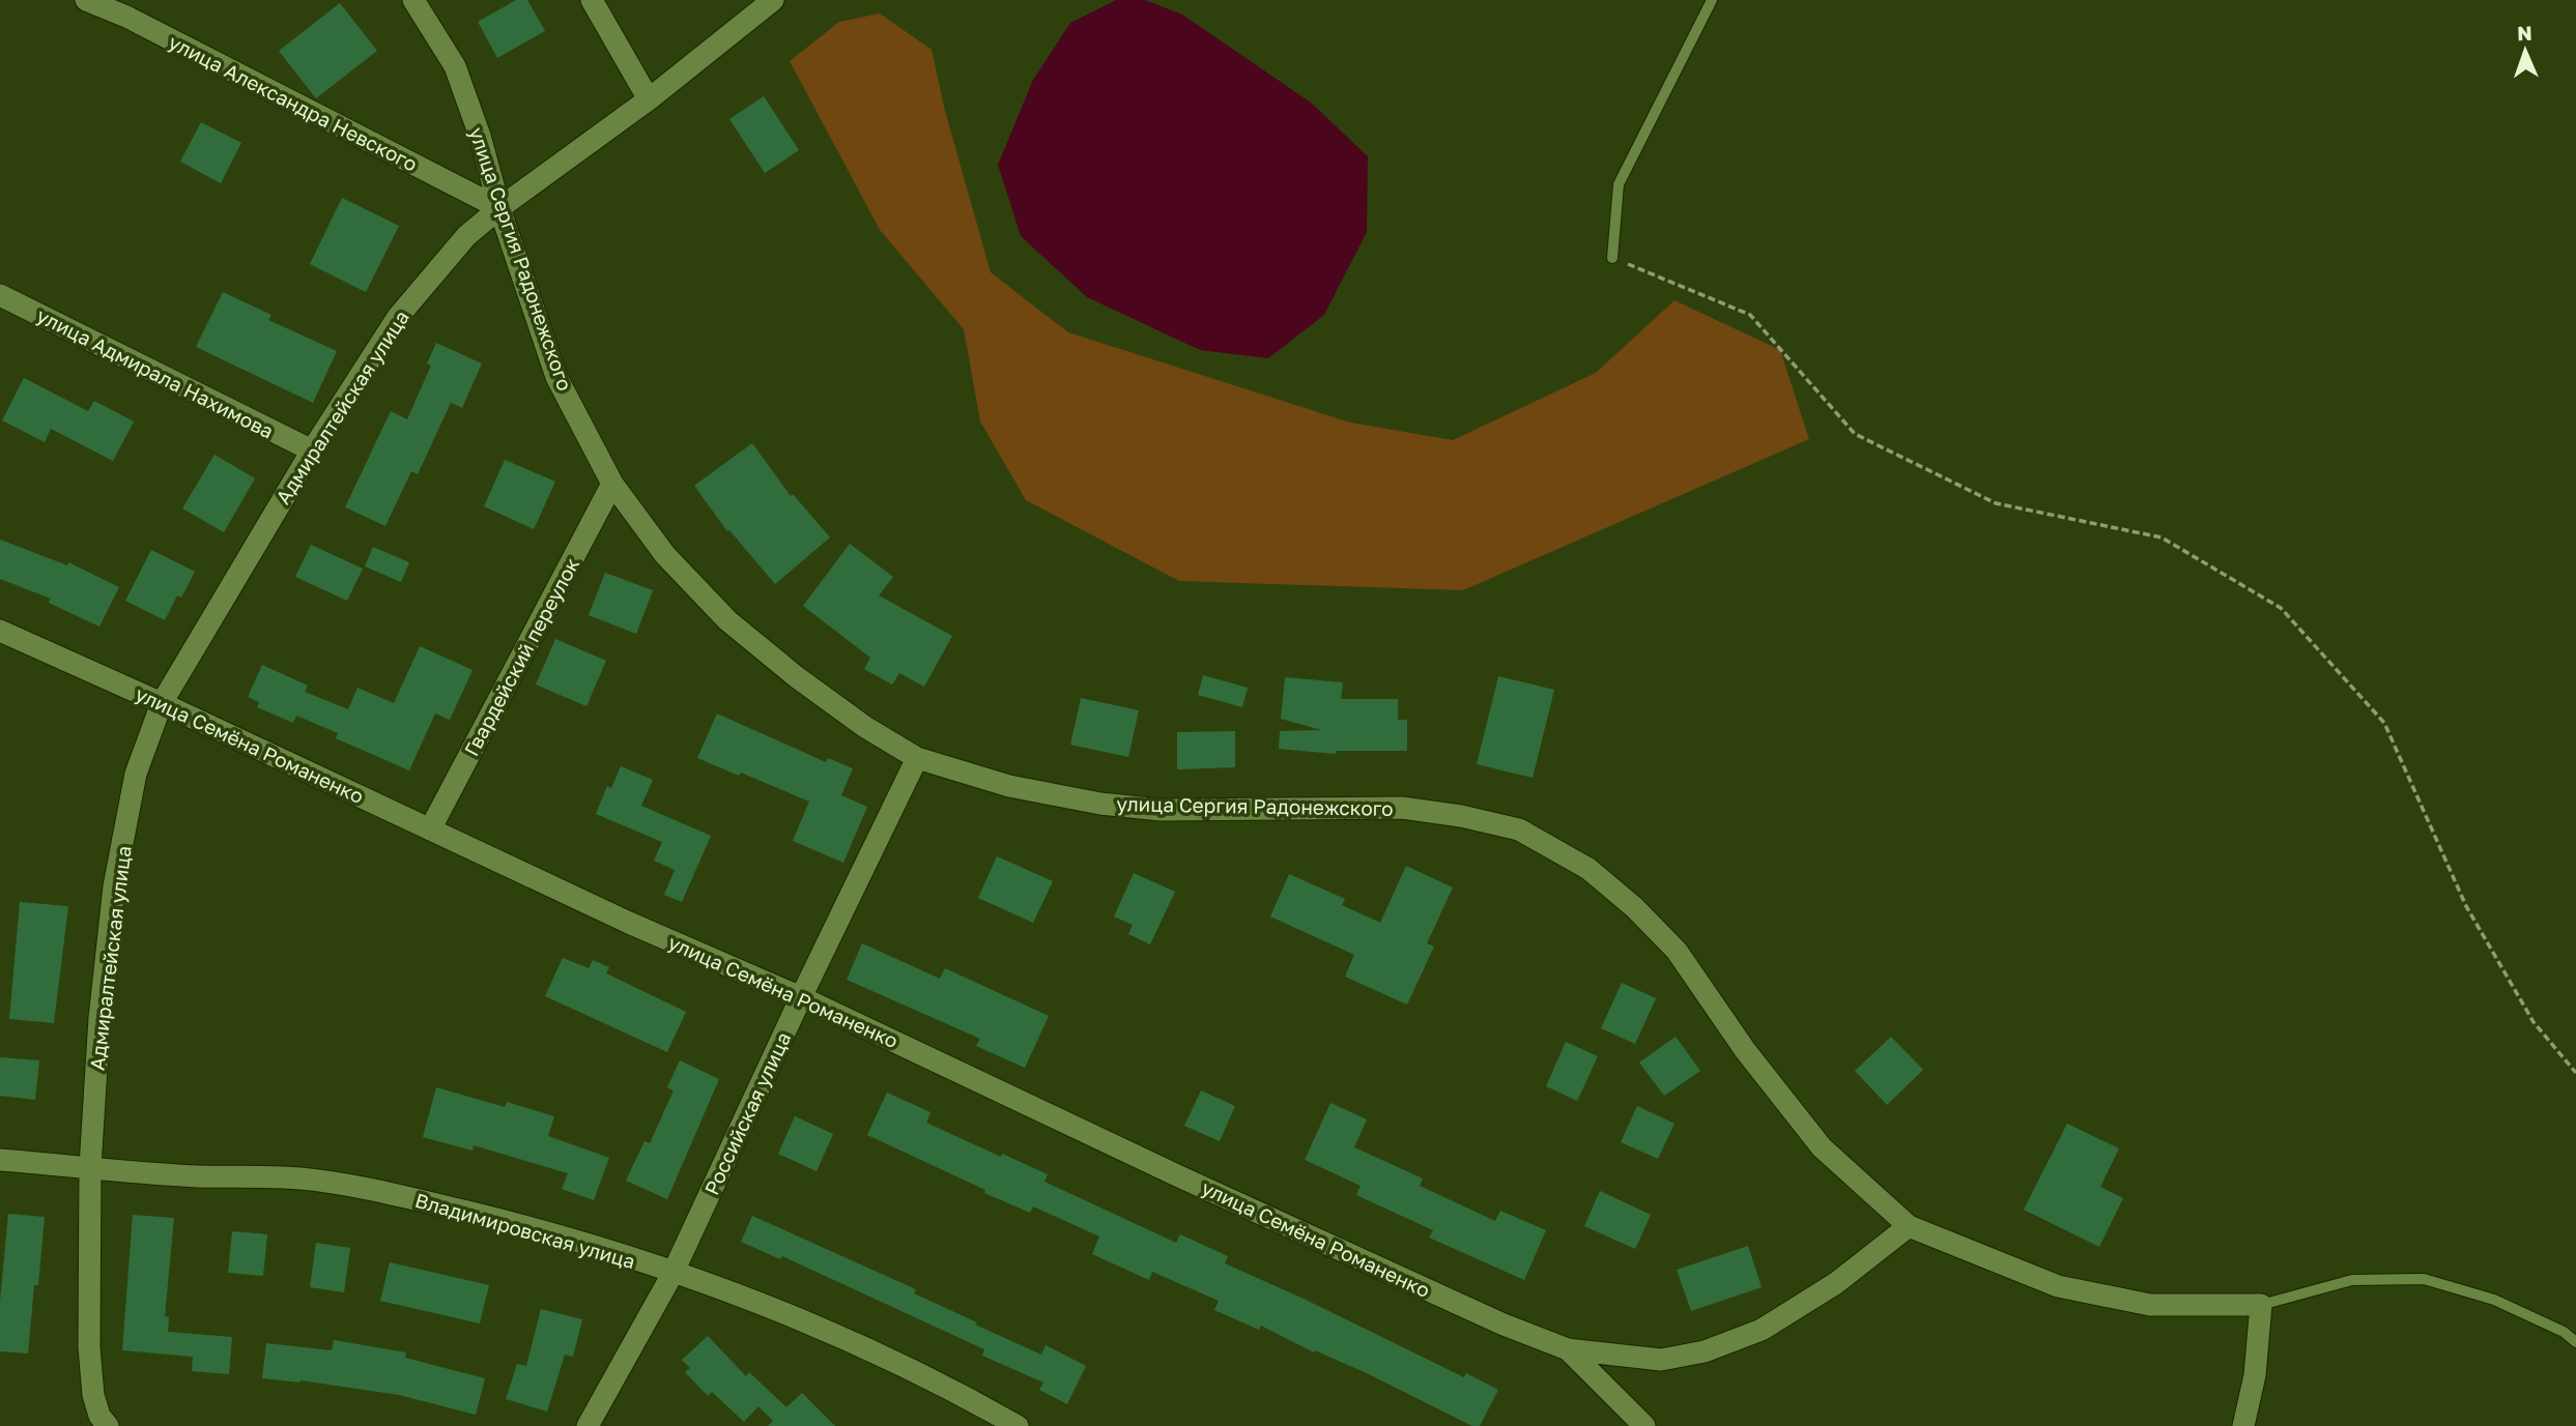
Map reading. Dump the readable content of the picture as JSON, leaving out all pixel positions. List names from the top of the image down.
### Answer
{
  "streets": {
    "street": [
      "улица Александра Невского",
      "улица Сергия Радонежского",
      "улица Адмирала Нахимова",
      "Адмиралтейская улица",
      "Гвардейский переулок",
      "улица Семёна Романенко",
      "Российская улица",
      "Владимировская улица"
    ]
  },
  "crossings": [
    ["улица Александра Невского", "улица Сергия Радонежского"],
    ["улица Александра Невского", "Адмиралтейская улица"],
    ["улица Сергия Радонежского", "Адмиралтейская улица"],
    ["улица Сергия Радонежского", "Гвардейский переулок"],
    ["улица Сергия Радонежского", "улица Семёна Романенко"],
    ["улица Сергия Радонежского", "Российская улица"],
    ["улица Адмирала Нахимова", "Адмиралтейская улица"],
    ["Адмиралтейская улица", "улица Семёна Романенко"],
    ["Адмиралтейская улица", "Владимировская улица"],
    ["Гвардейский переулок", "улица Семёна Романенко"],
    ["улица Семёна Романенко", "Российская улица"],
    ["Российская улица", "Владимировская улица"]
  ],
  "north": "top"
}
